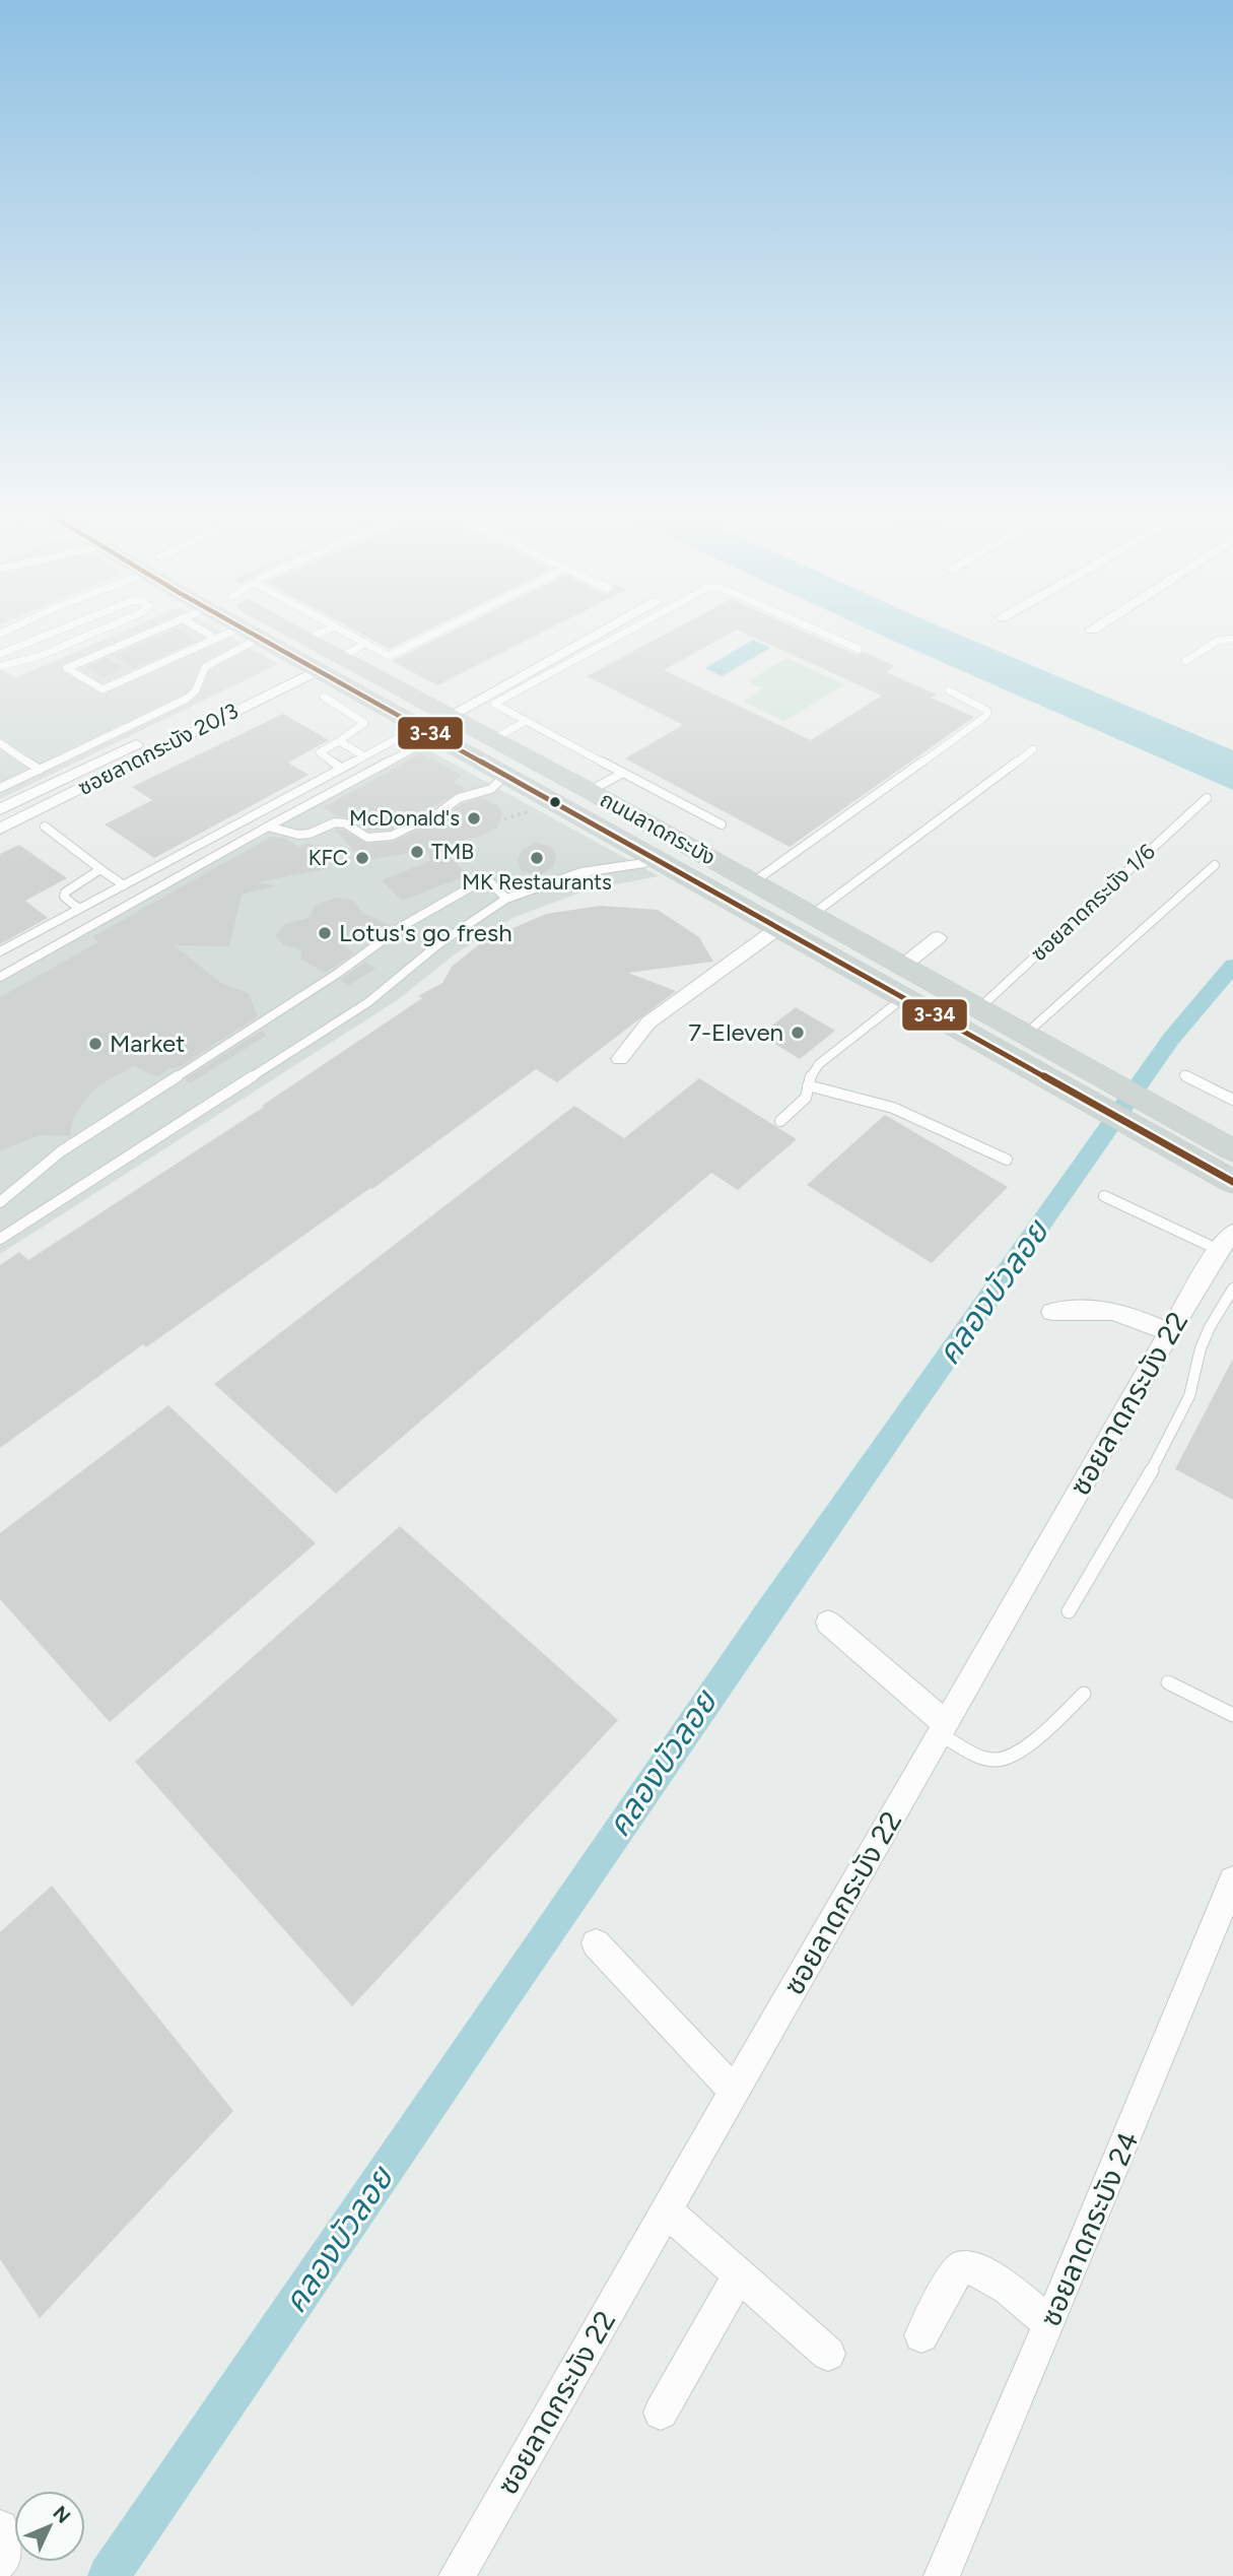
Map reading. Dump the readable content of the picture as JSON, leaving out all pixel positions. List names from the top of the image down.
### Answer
{
  "streets": {
    "main road": ["ถนนลาดกระบัง"],
    "street": ["ซอยลาดกระบัง 20/3", "ซอยลาดกระบัง 22", "ซอยลาดกระบัง 24"],
    "lane": ["ซอยลาดกระบัง 1/6"]
  },
  "crossings": [
    ["ซอยลาดกระบัง 20/3", "ถนนลาดกระบัง"],
    ["ถนนลาดกระบัง", "ซอยลาดกระบัง 1/6"]
  ],
  "water": ["คลองบัวลอย"],
  "places": [
    "McDonald's",
    "TMB",
    "KFC",
    "MK Restaurants",
    "Lotus's go fresh",
    "7-Eleven",
    "Market"
  ],
  "lines": ["transit line 3-34"],
  "north": "top right"
}
